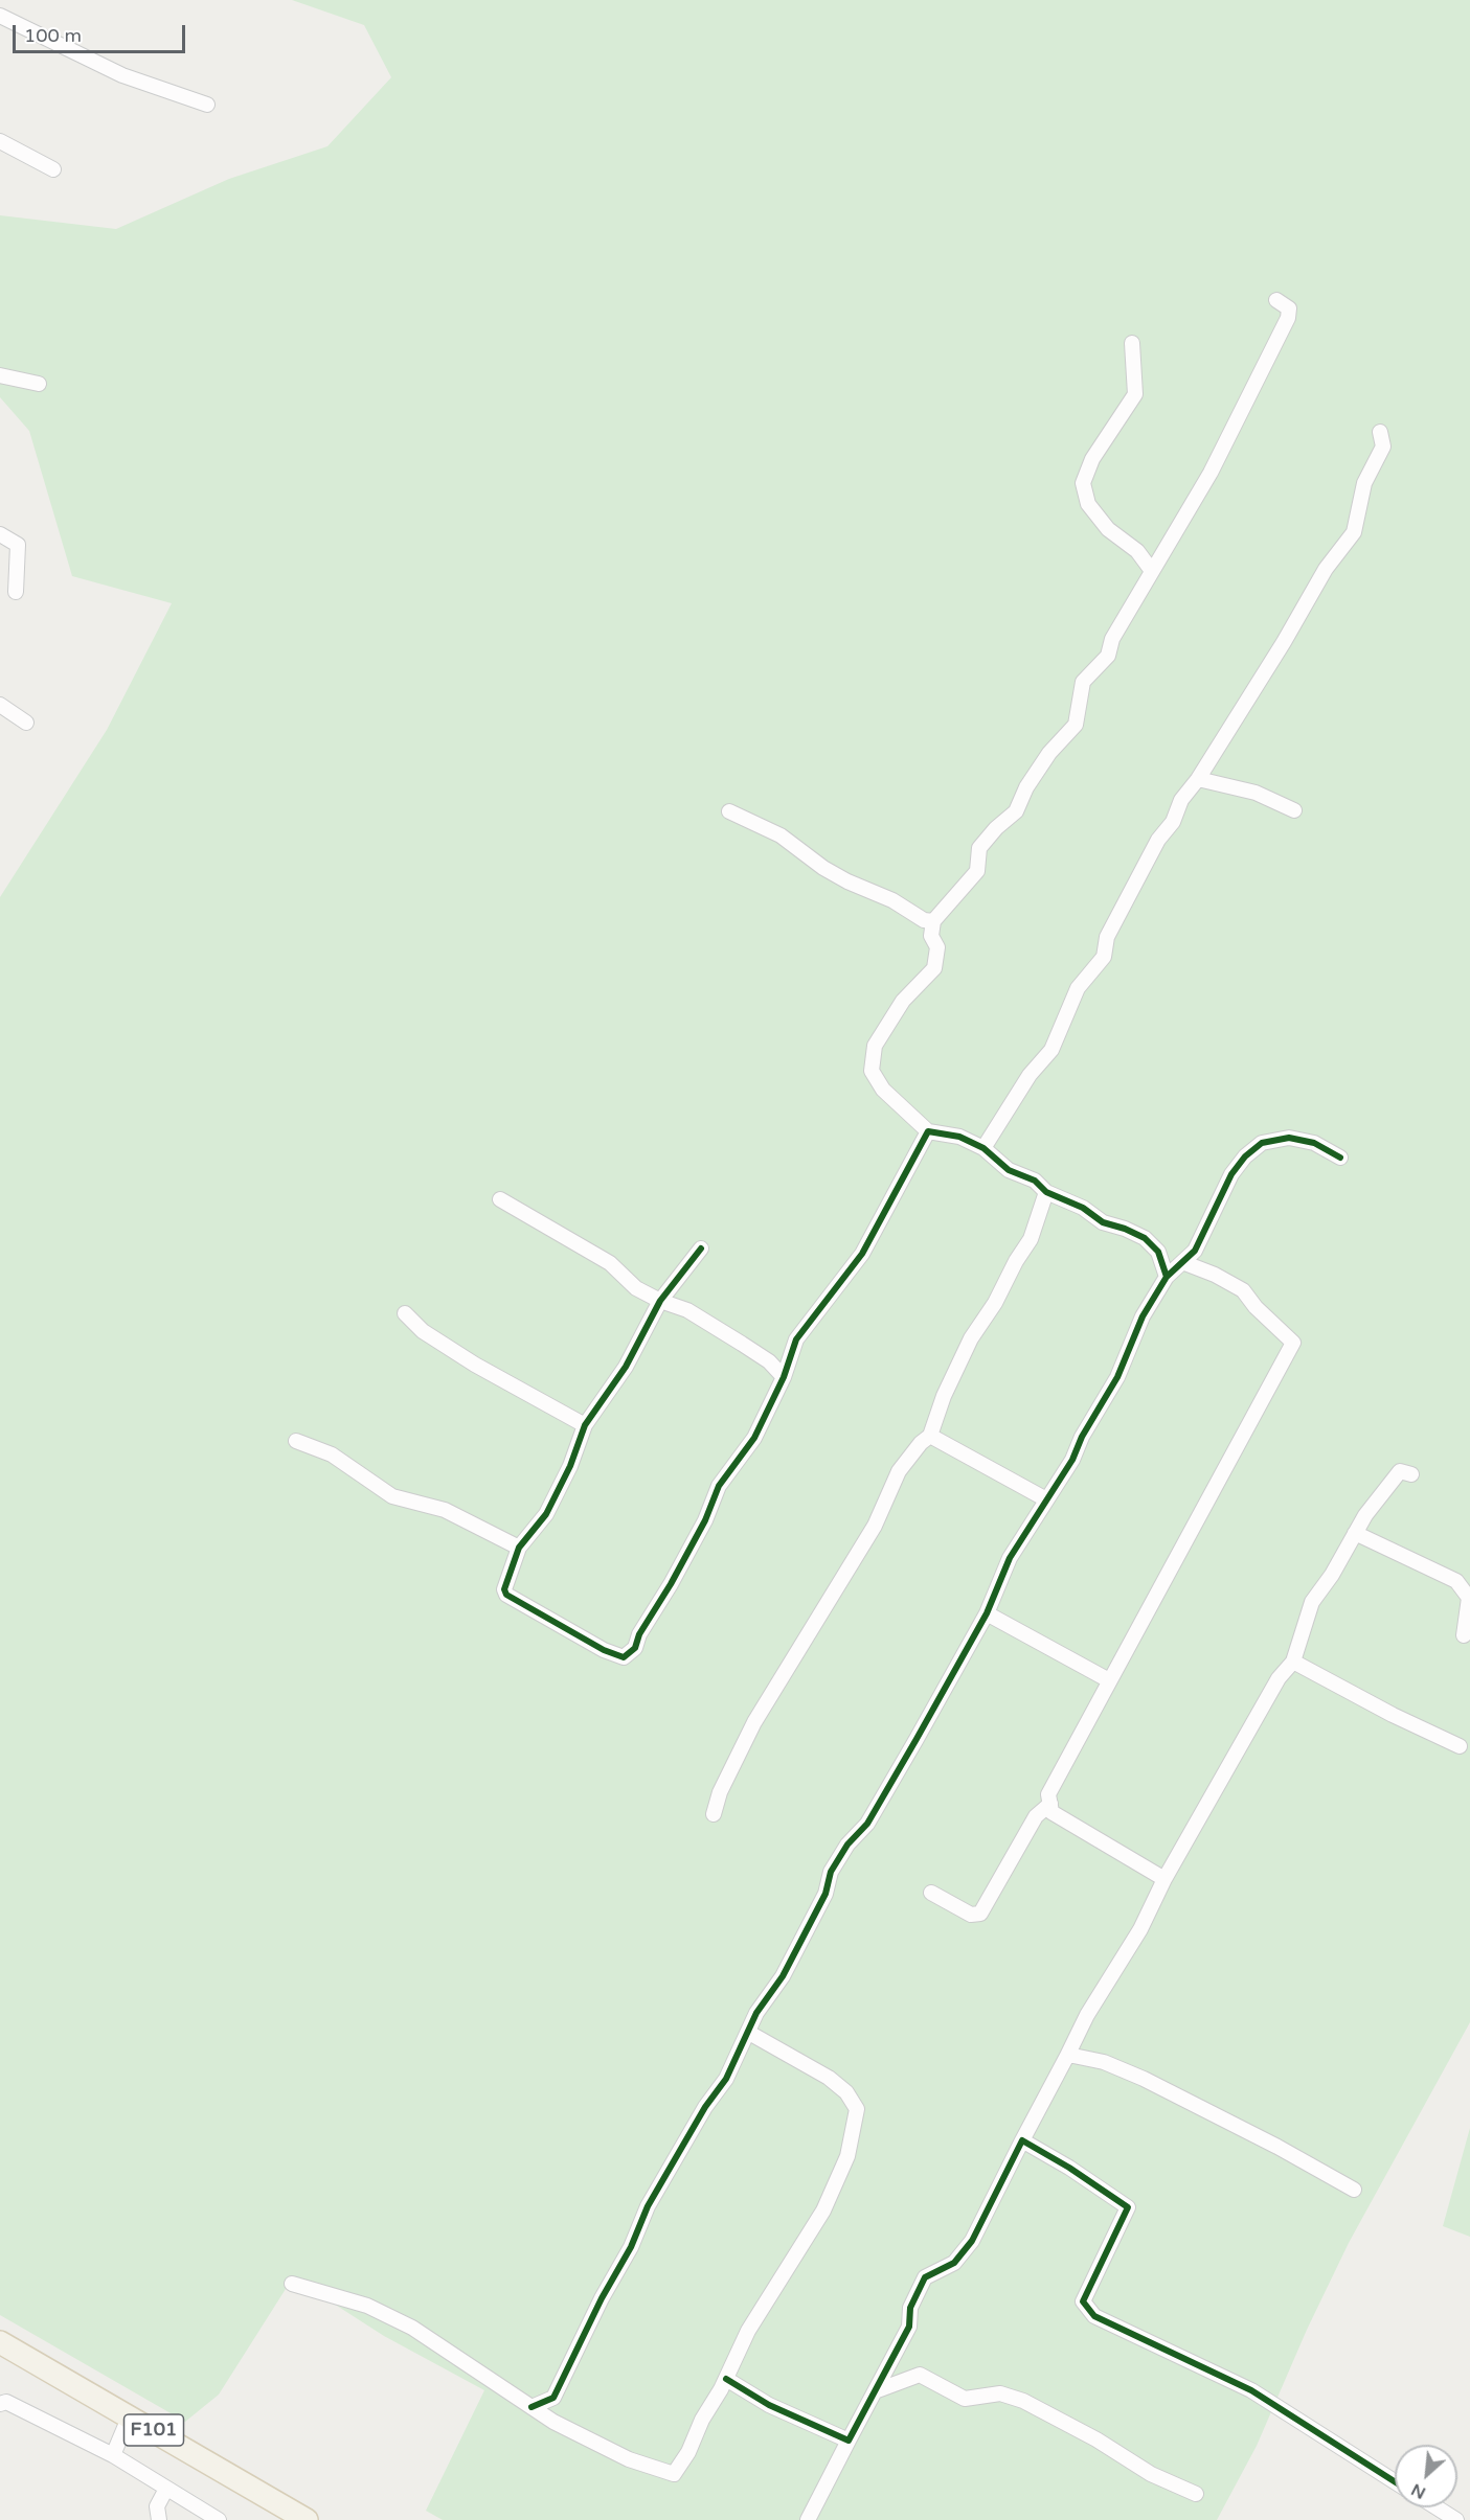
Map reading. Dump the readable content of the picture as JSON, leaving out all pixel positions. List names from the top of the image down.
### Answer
{
  "streets": {
    "main road": ["F101"]
  },
  "scale_bar": "100 m",
  "north": "bottom left"
}
